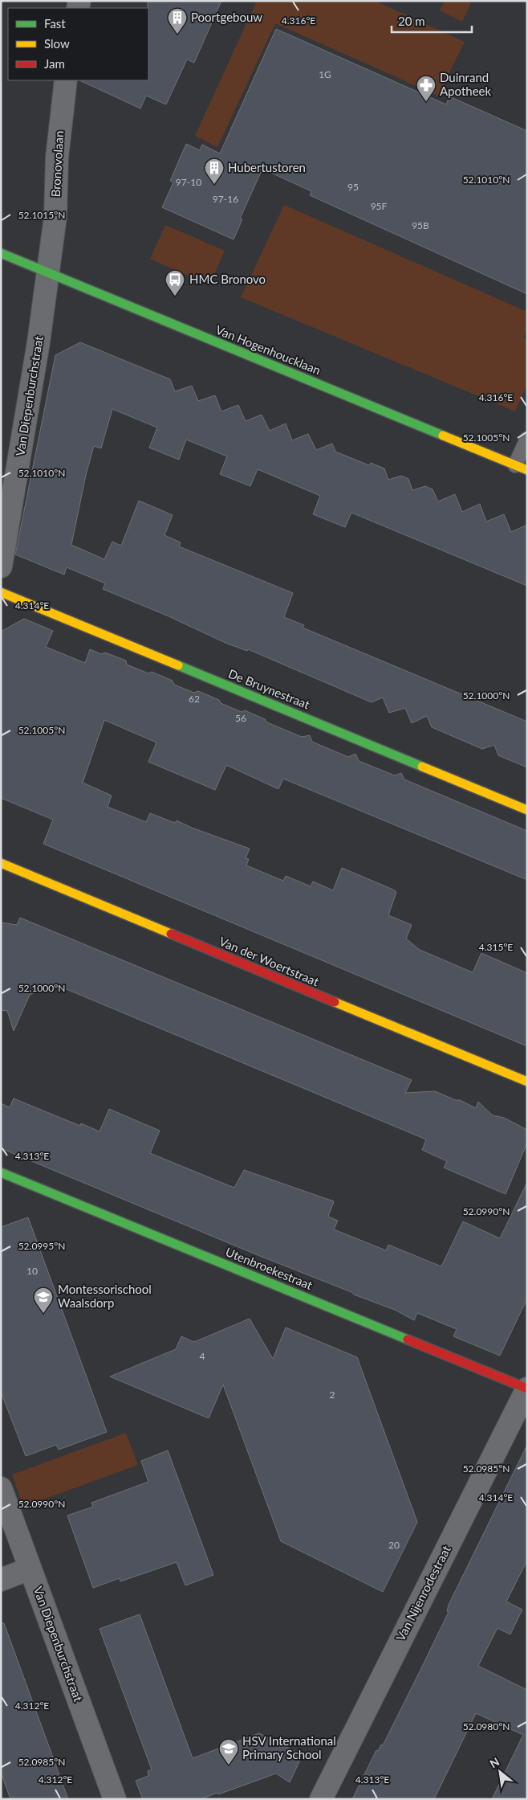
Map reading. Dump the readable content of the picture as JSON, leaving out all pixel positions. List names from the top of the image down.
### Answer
{
  "streets": {
    "street": [
      "Bronovolaan",
      "Van Hogenhoucklaan",
      "Van Diepenburchstraat",
      "De Bruynestraat",
      "Van der Woertstraat",
      "Utenbroekestraat",
      "Van Nijenrodestraat"
    ]
  },
  "crossings": [
    ["Bronovolaan", "Van Hogenhoucklaan"],
    ["Bronovolaan", "Van Diepenburchstraat"],
    ["Van Hogenhoucklaan", "Van Diepenburchstraat"],
    ["Utenbroekestraat", "Van Nijenrodestraat"]
  ],
  "places": {
    "building": ["Poortgebouw", "Hubertustoren"],
    "pharmacy": ["Duinrand Apotheek"],
    "bus stop": ["HMC Bronovo"],
    "school or university": ["Montessorischool Waalsdorp", "HSV International Primary School"]
  },
  "house_numbers": [
    "1G",
    "97-10",
    "95",
    "97-16",
    "95F",
    "95B",
    "62",
    "56",
    "10",
    "4",
    "2",
    "20"
  ],
  "legend": ["Fast", "Slow", "Jam"],
  "scale_bar": "20 m",
  "north": "top left",
  "coordinates": [
    "4.316°E",
    "52.1010°N",
    "52.1015°N",
    "52.1005°N",
    "4.314°E",
    "52.1000°N",
    "4.315°E",
    "4.313°E",
    "52.0990°N",
    "52.0995°N",
    "52.0985°N",
    "4.312°E",
    "52.0980°N"
  ]
}
